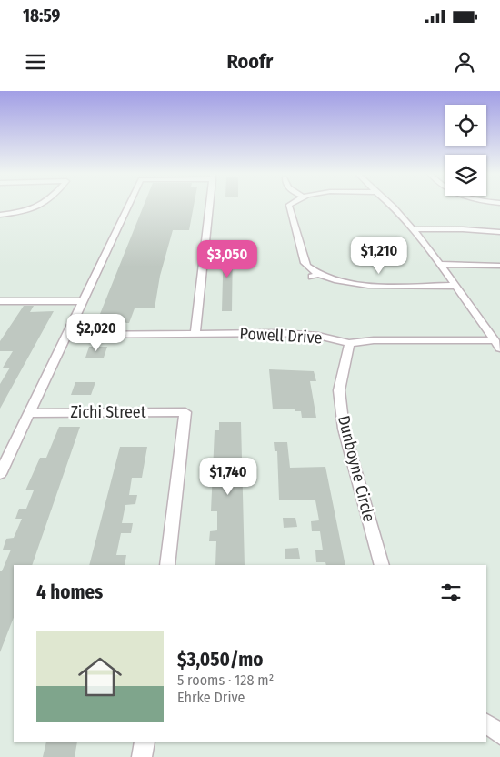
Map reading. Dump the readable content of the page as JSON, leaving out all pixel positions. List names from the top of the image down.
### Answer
{
  "streets": {
    "street": ["Powell Drive", "Zichi Street", "Dunboyne Circle"]
  },
  "crossings": [
    ["Powell Drive", "Dunboyne Circle"]
  ],
  "page": {
    "status": "18:59",
    "header": "Roofr",
    "price": [
      "$1,210",
      "$3,050",
      "$2,020",
      "$1,740"
    ],
    "heading": "4 homes",
    "list": [
      {
        "name": "$3,050/mo",
        "note": "5 rooms · 128 m² · Ehrke Drive"
      }
    ]
  }
}
